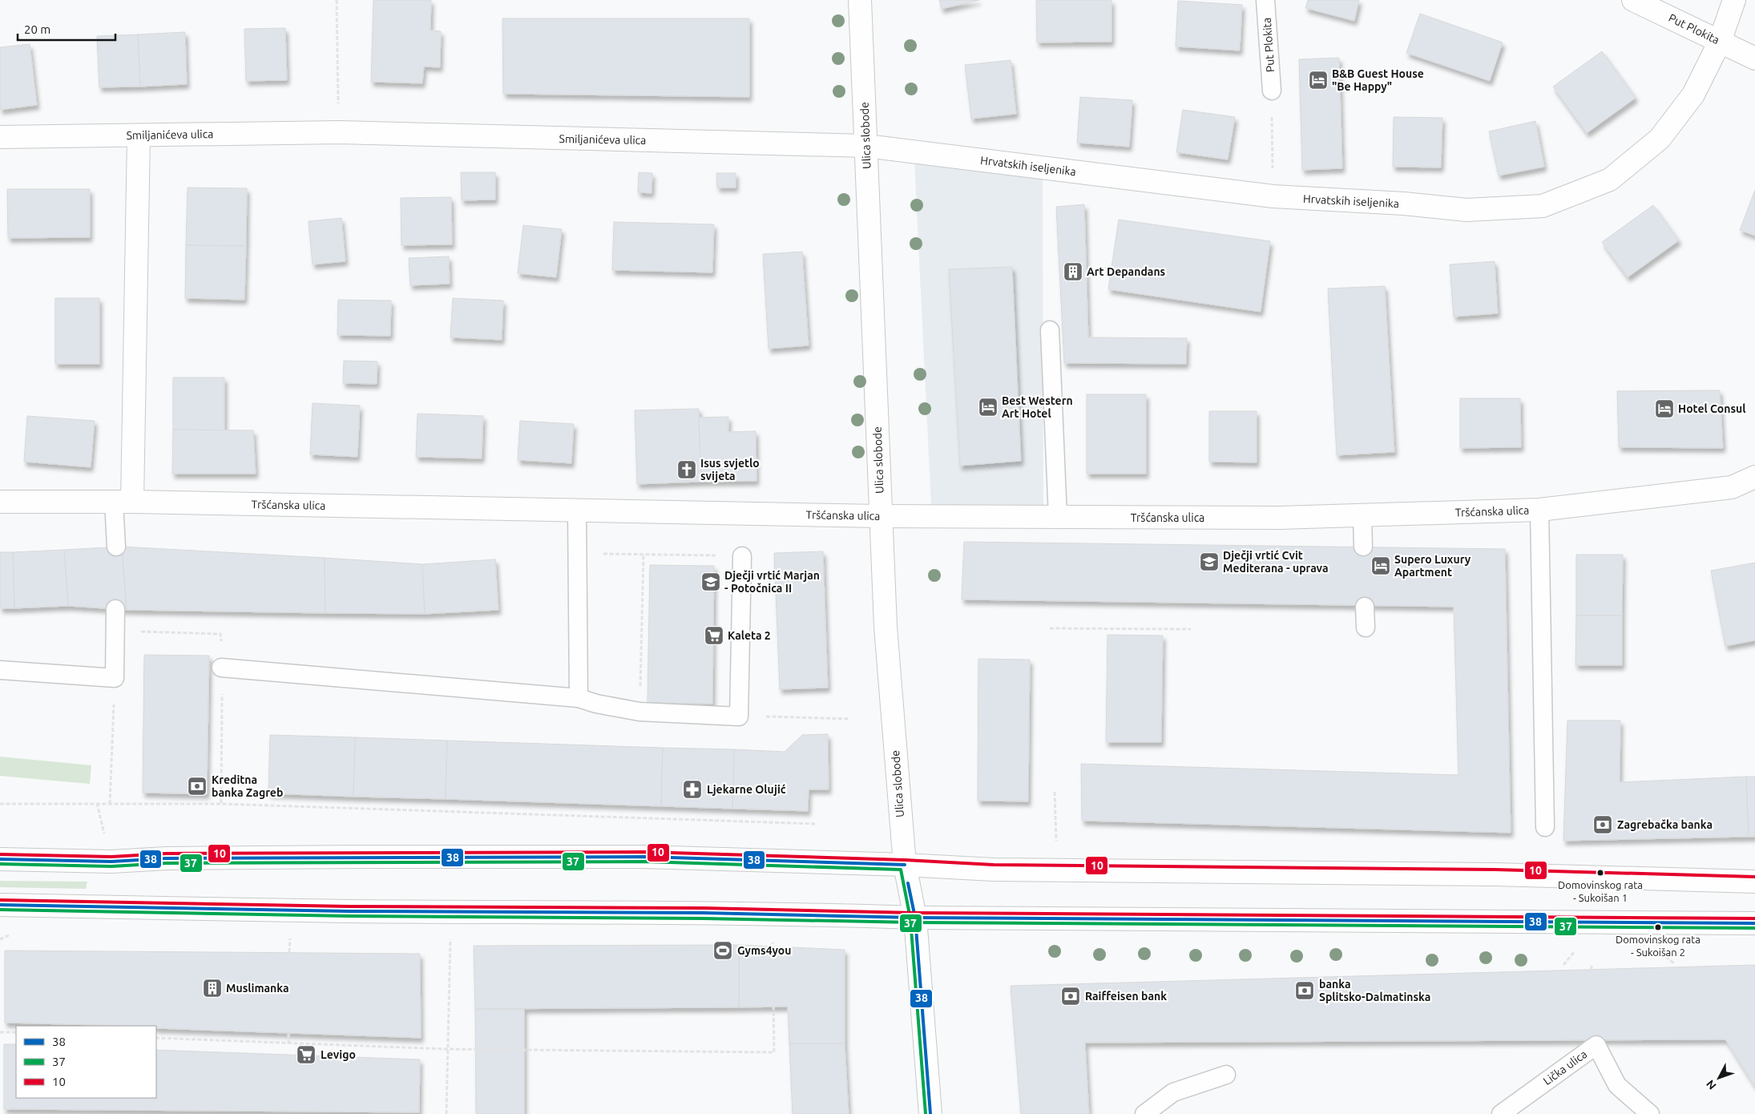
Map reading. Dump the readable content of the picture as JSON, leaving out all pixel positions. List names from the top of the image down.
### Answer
{
  "streets": {
    "street": [
      "Put Plokita",
      "Smiljanićeva ulica",
      "Ulica slobode",
      "Hrvatskih iseljenika",
      "Tršćanska ulica"
    ],
    "lane": ["Lička ulica"]
  },
  "crossings": [
    ["Put Plokita", "Hrvatskih iseljenika"],
    ["Smiljanićeva ulica", "Ulica slobode"],
    ["Smiljanićeva ulica", "Hrvatskih iseljenika"],
    ["Ulica slobode", "Hrvatskih iseljenika"],
    ["Ulica slobode", "Tršćanska ulica"]
  ],
  "places": {
    "hotel": [
      "B&B Guest House \"Be Happy\"",
      "Best Western Art Hotel",
      "Hotel Consul",
      "Supero Luxury Apartment"
    ],
    "building": ["Art Depandans", "Muslimanka"],
    "church": ["Isus svjetlo svijeta"],
    "school or university": ["Dječji vrtić Cvit Mediterana - uprava", "Dječji vrtić Marjan - Potočnica II"],
    "supermarket": ["Kaleta 2", "Levigo"],
    "bank": [
      "Kreditna banka Zagreb",
      "Zagrebačka banka",
      "banka Splitsko-Dalmatinska",
      "Raiffeisen bank"
    ],
    "pharmacy": ["Ljekarne Olujić"],
    "other": ["Domovinskog rata - Sukoišan 1", "Domovinskog rata - Sukoišan 2"],
    "sports": ["Gyms4you"]
  },
  "lines": ["transit line 10", "transit line 38", "transit line 37"],
  "legend": ["38", "37", "10"],
  "scale_bar": "20 m",
  "north": "bottom left"
}
